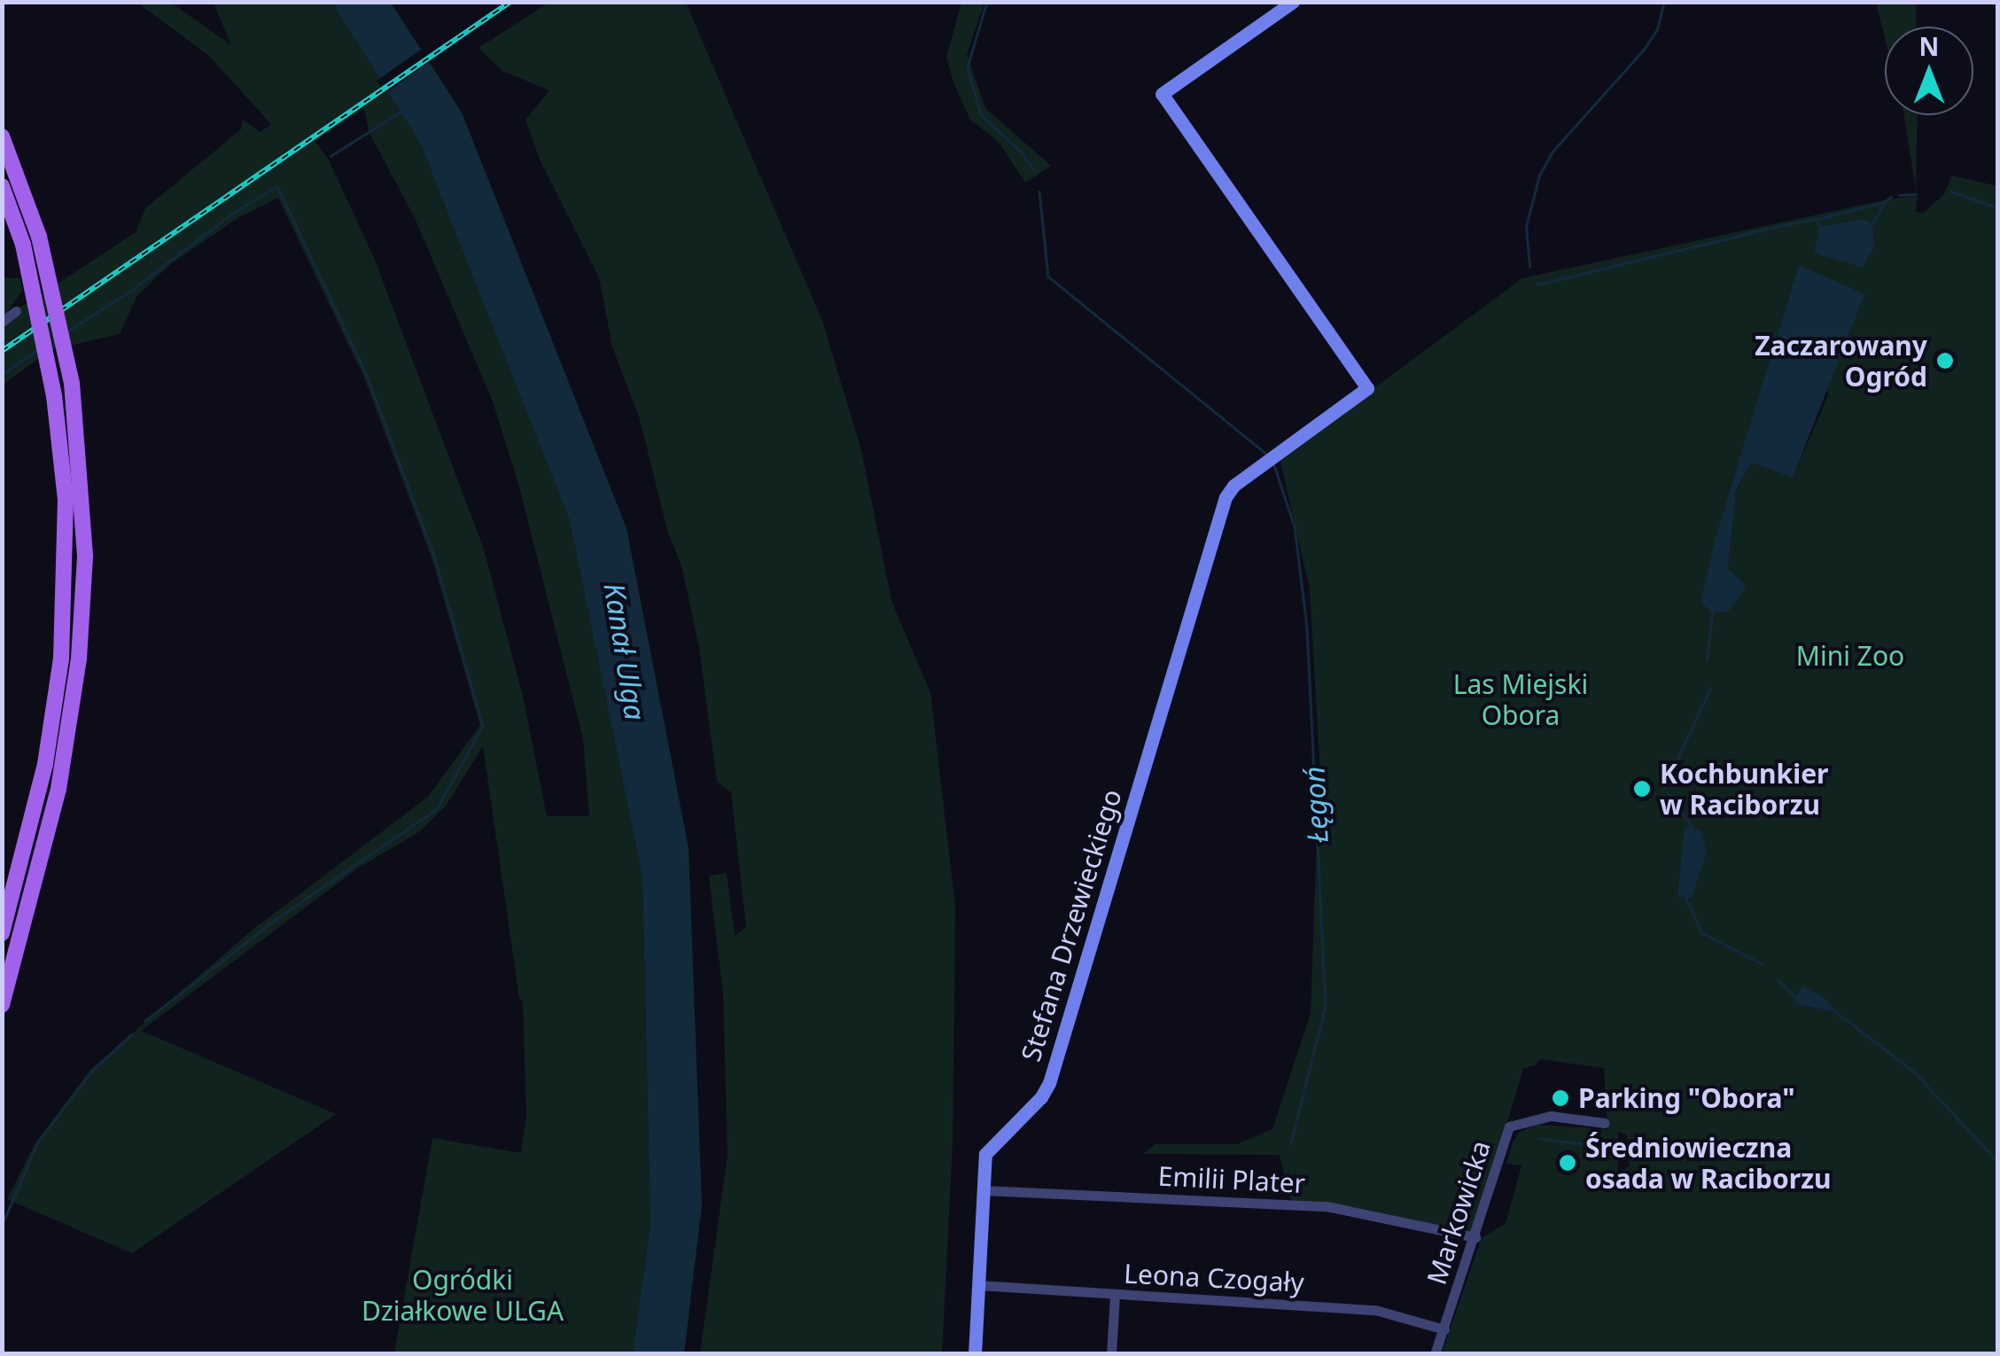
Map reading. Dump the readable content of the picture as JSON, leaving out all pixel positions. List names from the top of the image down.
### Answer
{
  "streets": {
    "street": [
      "Stefana Drzewieckiego",
      "Emilii Plater",
      "Markowicka",
      "Leona Czogały"
    ]
  },
  "crossings": [
    ["Stefana Drzewieckiego", "Emilii Plater"],
    ["Stefana Drzewieckiego", "Leona Czogały"],
    ["Emilii Plater", "Markowicka"],
    ["Markowicka", "Leona Czogały"]
  ],
  "water": ["Kanał Ulga", "Łęgoń"],
  "parks": ["Mini Zoo", "Las Miejski Obora", "Ogródki Działkowe ULGA"],
  "places": [
    "Zaczarowany Ogród",
    "Kochbunkier w Raciborzu",
    "Parking \"Obora\"",
    "Średniowieczna osada w Raciborzu"
  ],
  "north": "top"
}
